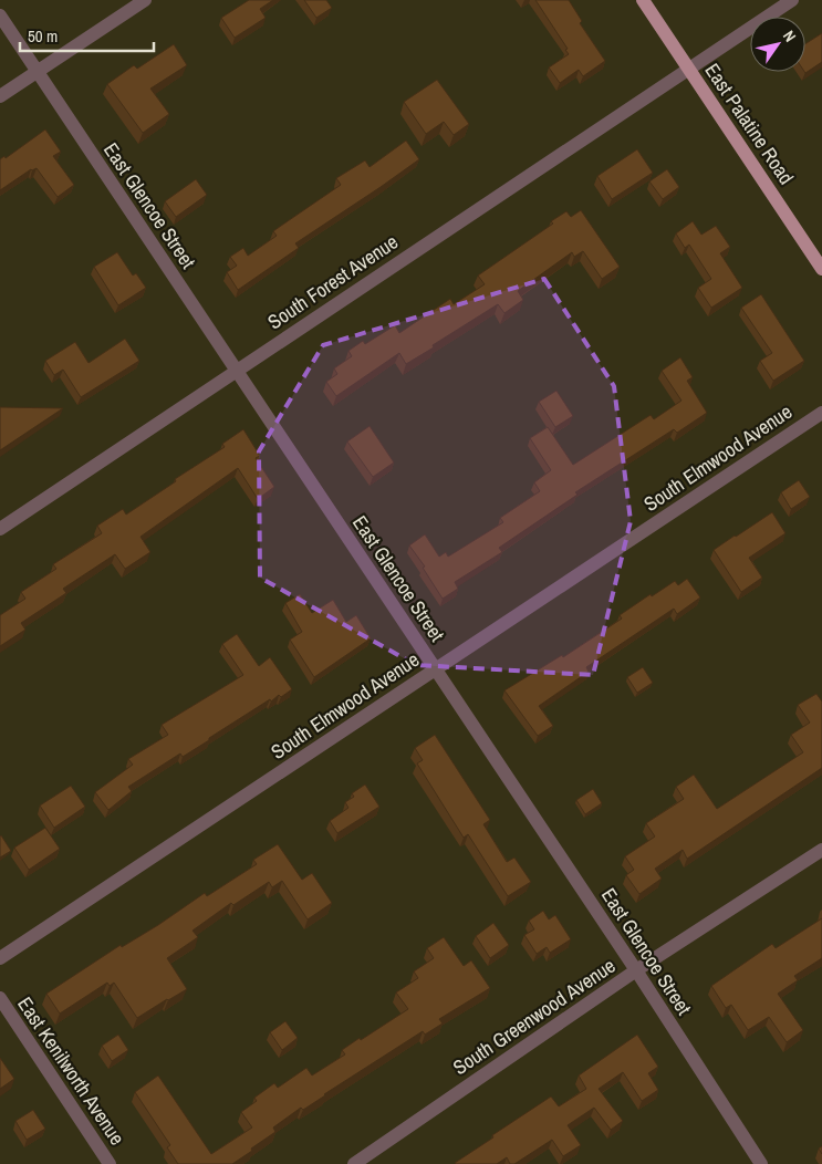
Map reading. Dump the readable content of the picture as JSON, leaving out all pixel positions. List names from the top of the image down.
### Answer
{
  "streets": {
    "main road": ["East Palatine Road"],
    "street": [
      "East Glencoe Street",
      "South Forest Avenue",
      "South Elmwood Avenue",
      "South Greenwood Avenue",
      "East Kenilworth Avenue"
    ]
  },
  "crossings": [
    ["East Palatine Road", "South Forest Avenue"],
    ["East Glencoe Street", "South Forest Avenue"],
    ["East Glencoe Street", "South Elmwood Avenue"],
    ["East Glencoe Street", "South Greenwood Avenue"]
  ],
  "scale_bar": "50 m",
  "north": "top right"
}
